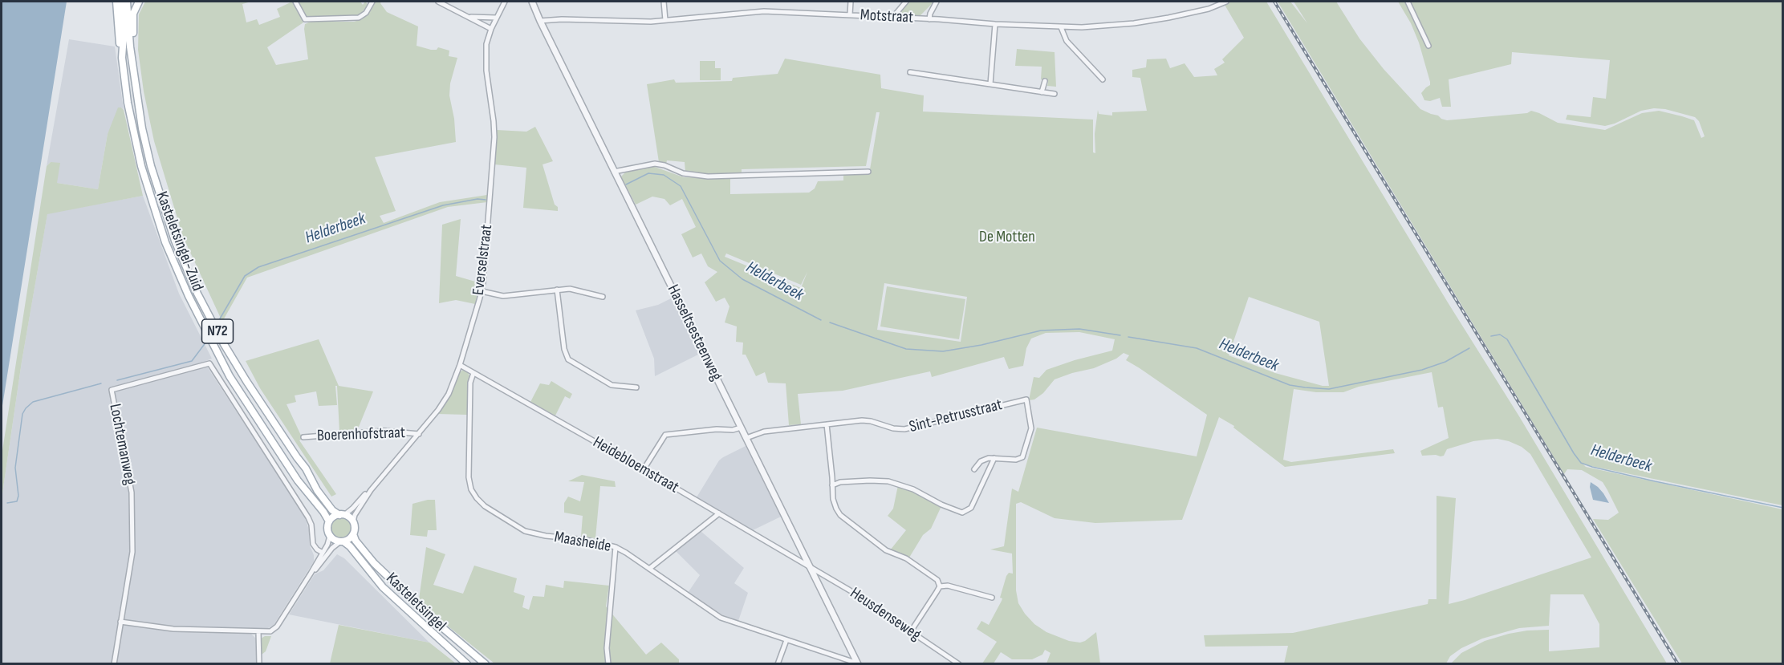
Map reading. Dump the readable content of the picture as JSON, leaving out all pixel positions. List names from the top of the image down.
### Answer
{
  "streets": {
    "main road": ["Kasteletsingel-Zuid", "N72", "Kasteletsingel"],
    "street": [
      "Motstraat",
      "Everselstraat",
      "Hasseltsesteenweg",
      "Sint-Petrusstraat",
      "Boerenhofstraat",
      "Lochtemanweg",
      "Heidebloemstraat",
      "Maasheide",
      "Heusdenseweg"
    ]
  },
  "crossings": [
    ["Motstraat", "Hasseltsesteenweg"],
    ["Kasteletsingel-Zuid", "Everselstraat"],
    ["Kasteletsingel-Zuid", "N72"],
    ["Kasteletsingel-Zuid", "Kasteletsingel"],
    ["Everselstraat", "N72"],
    ["Everselstraat", "Boerenhofstraat"],
    ["Everselstraat", "Heidebloemstraat"],
    ["Everselstraat", "Kasteletsingel"],
    ["N72", "Kasteletsingel"],
    ["Hasseltsesteenweg", "Sint-Petrusstraat"],
    ["Hasseltsesteenweg", "Heidebloemstraat"],
    ["Hasseltsesteenweg", "Maasheide"],
    ["Hasseltsesteenweg", "Heusdenseweg"],
    ["Heidebloemstraat", "Maasheide"],
    ["Heidebloemstraat", "Heusdenseweg"]
  ],
  "water": ["Helderbeek"],
  "parks": ["De Motten"]
}
